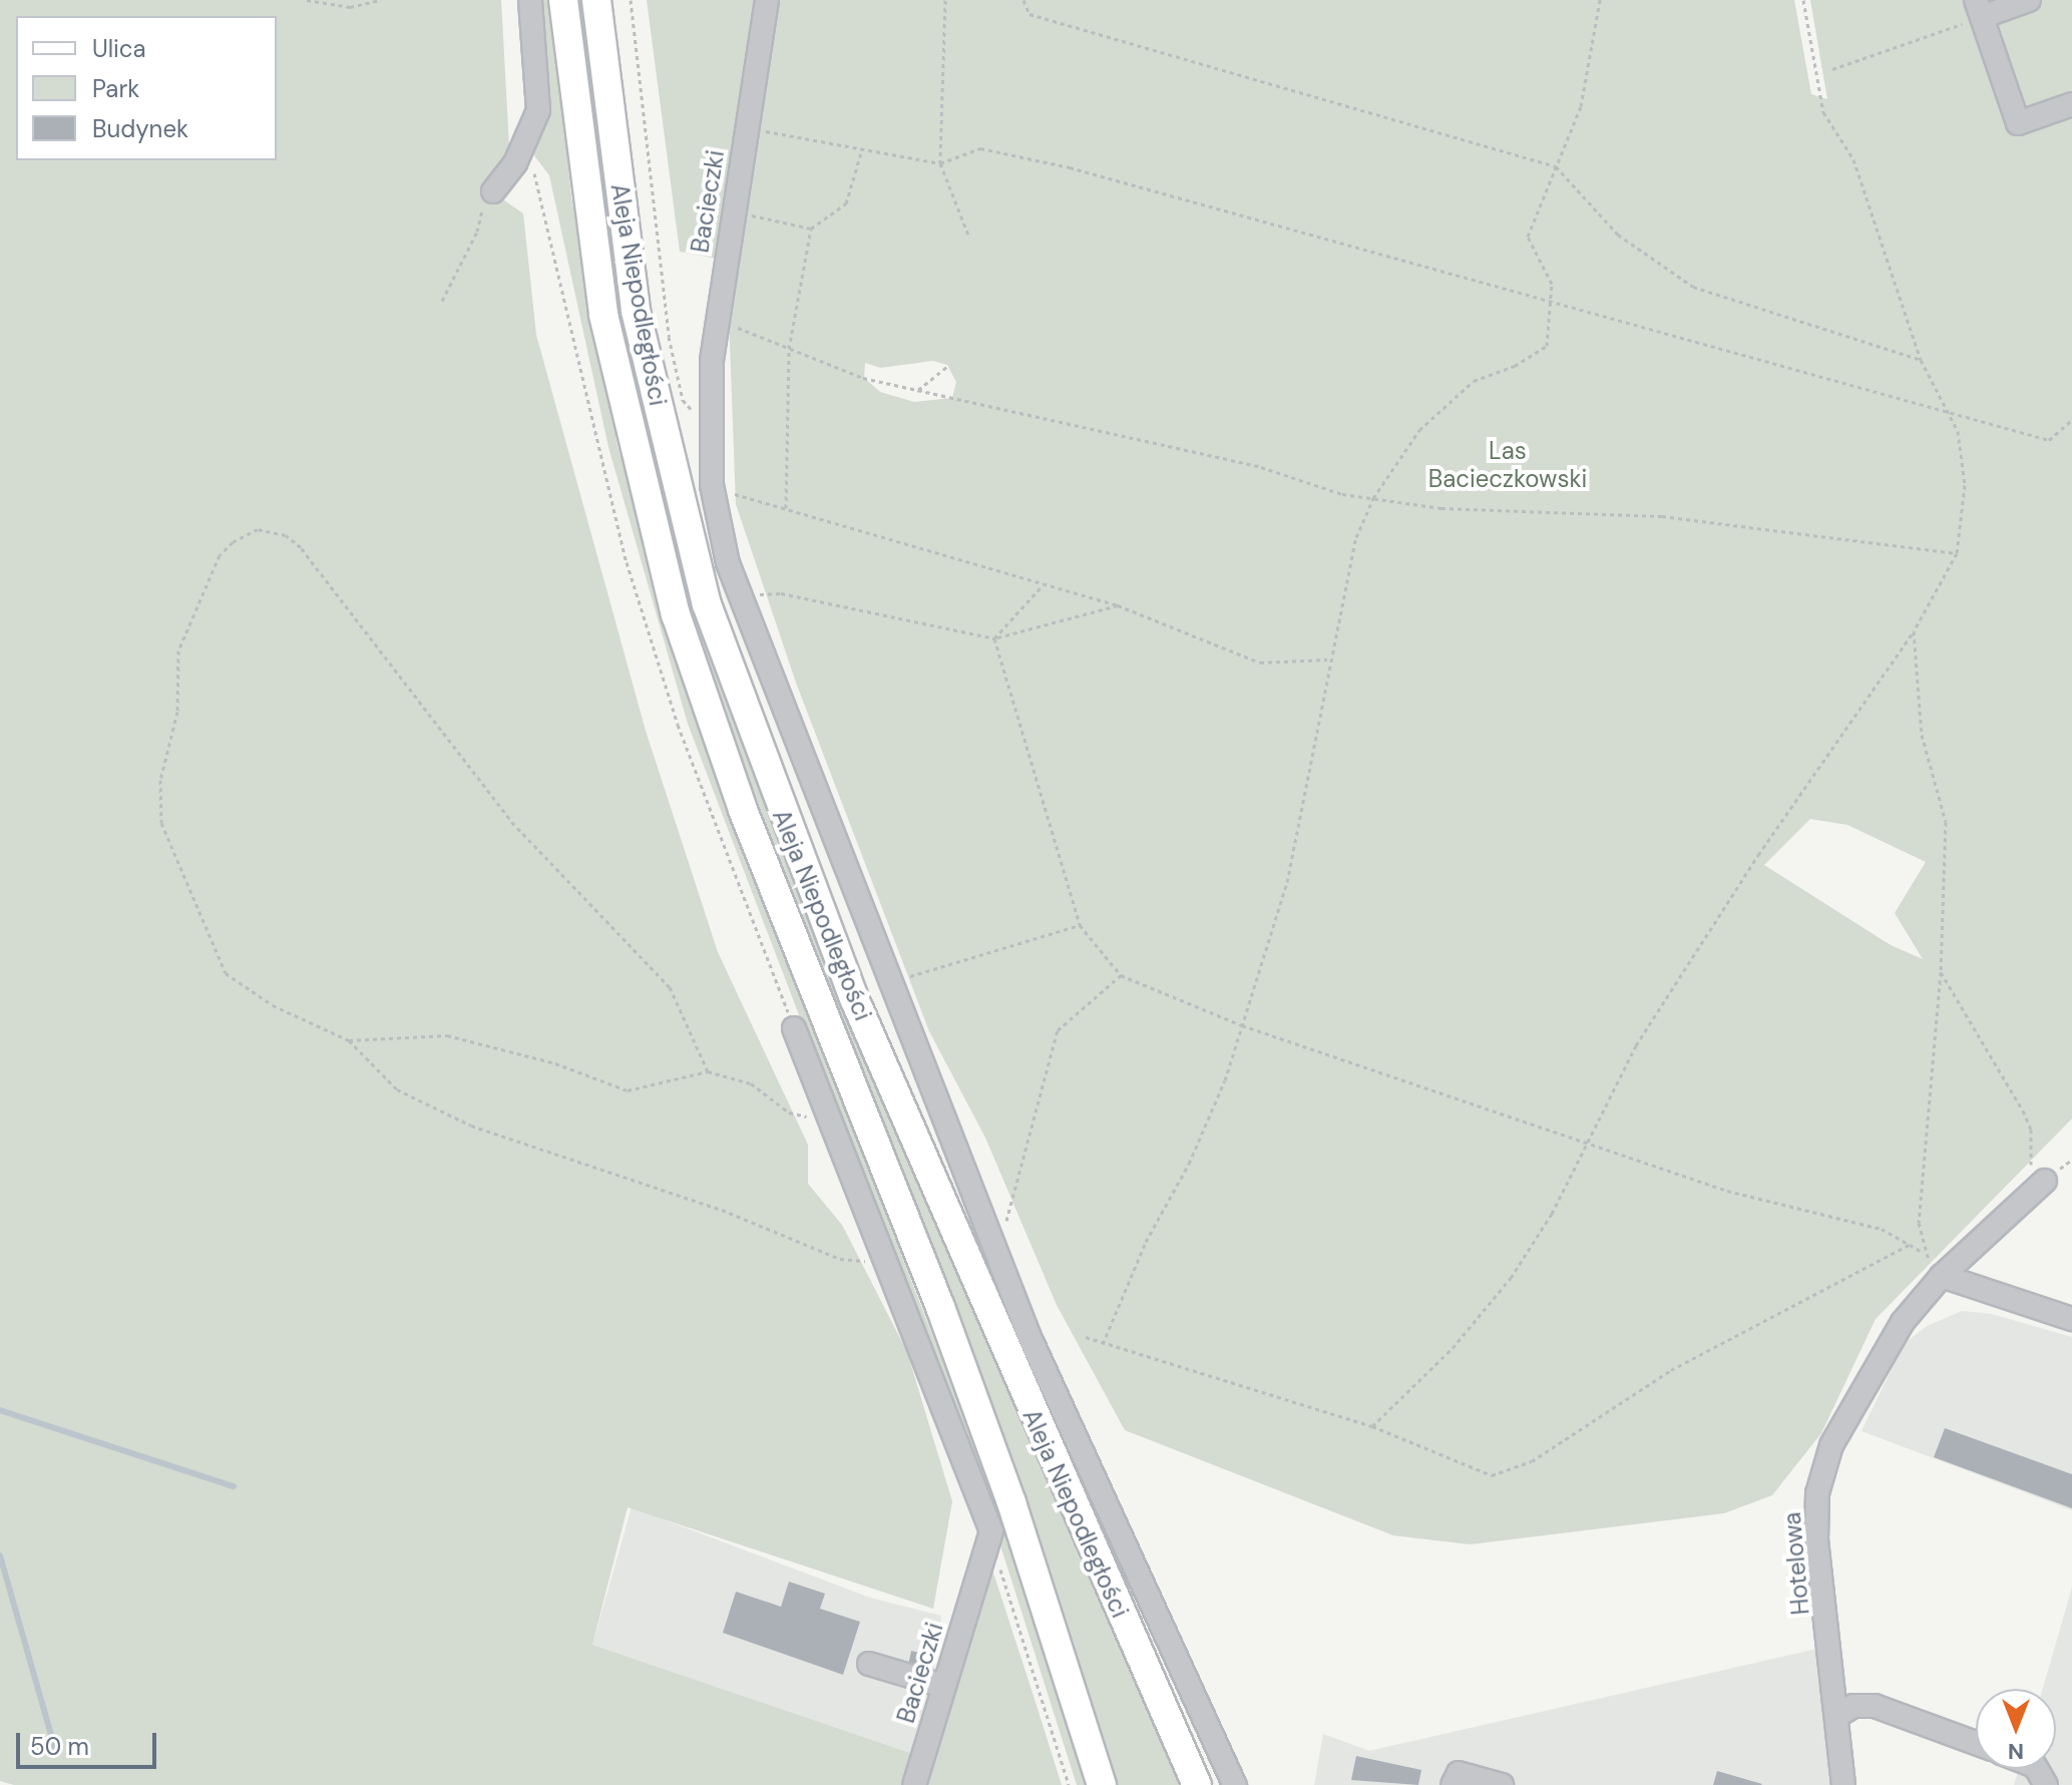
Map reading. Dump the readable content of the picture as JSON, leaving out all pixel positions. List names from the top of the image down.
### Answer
{
  "streets": {
    "main road": ["Aleja Niepodległości"],
    "street": ["Bacieczki", "Hotelowa"]
  },
  "parks": ["Las Bacieczkowski"],
  "legend": ["Ulica", "Park", "Budynek"],
  "scale_bar": "50 m",
  "north": "bottom"
}
